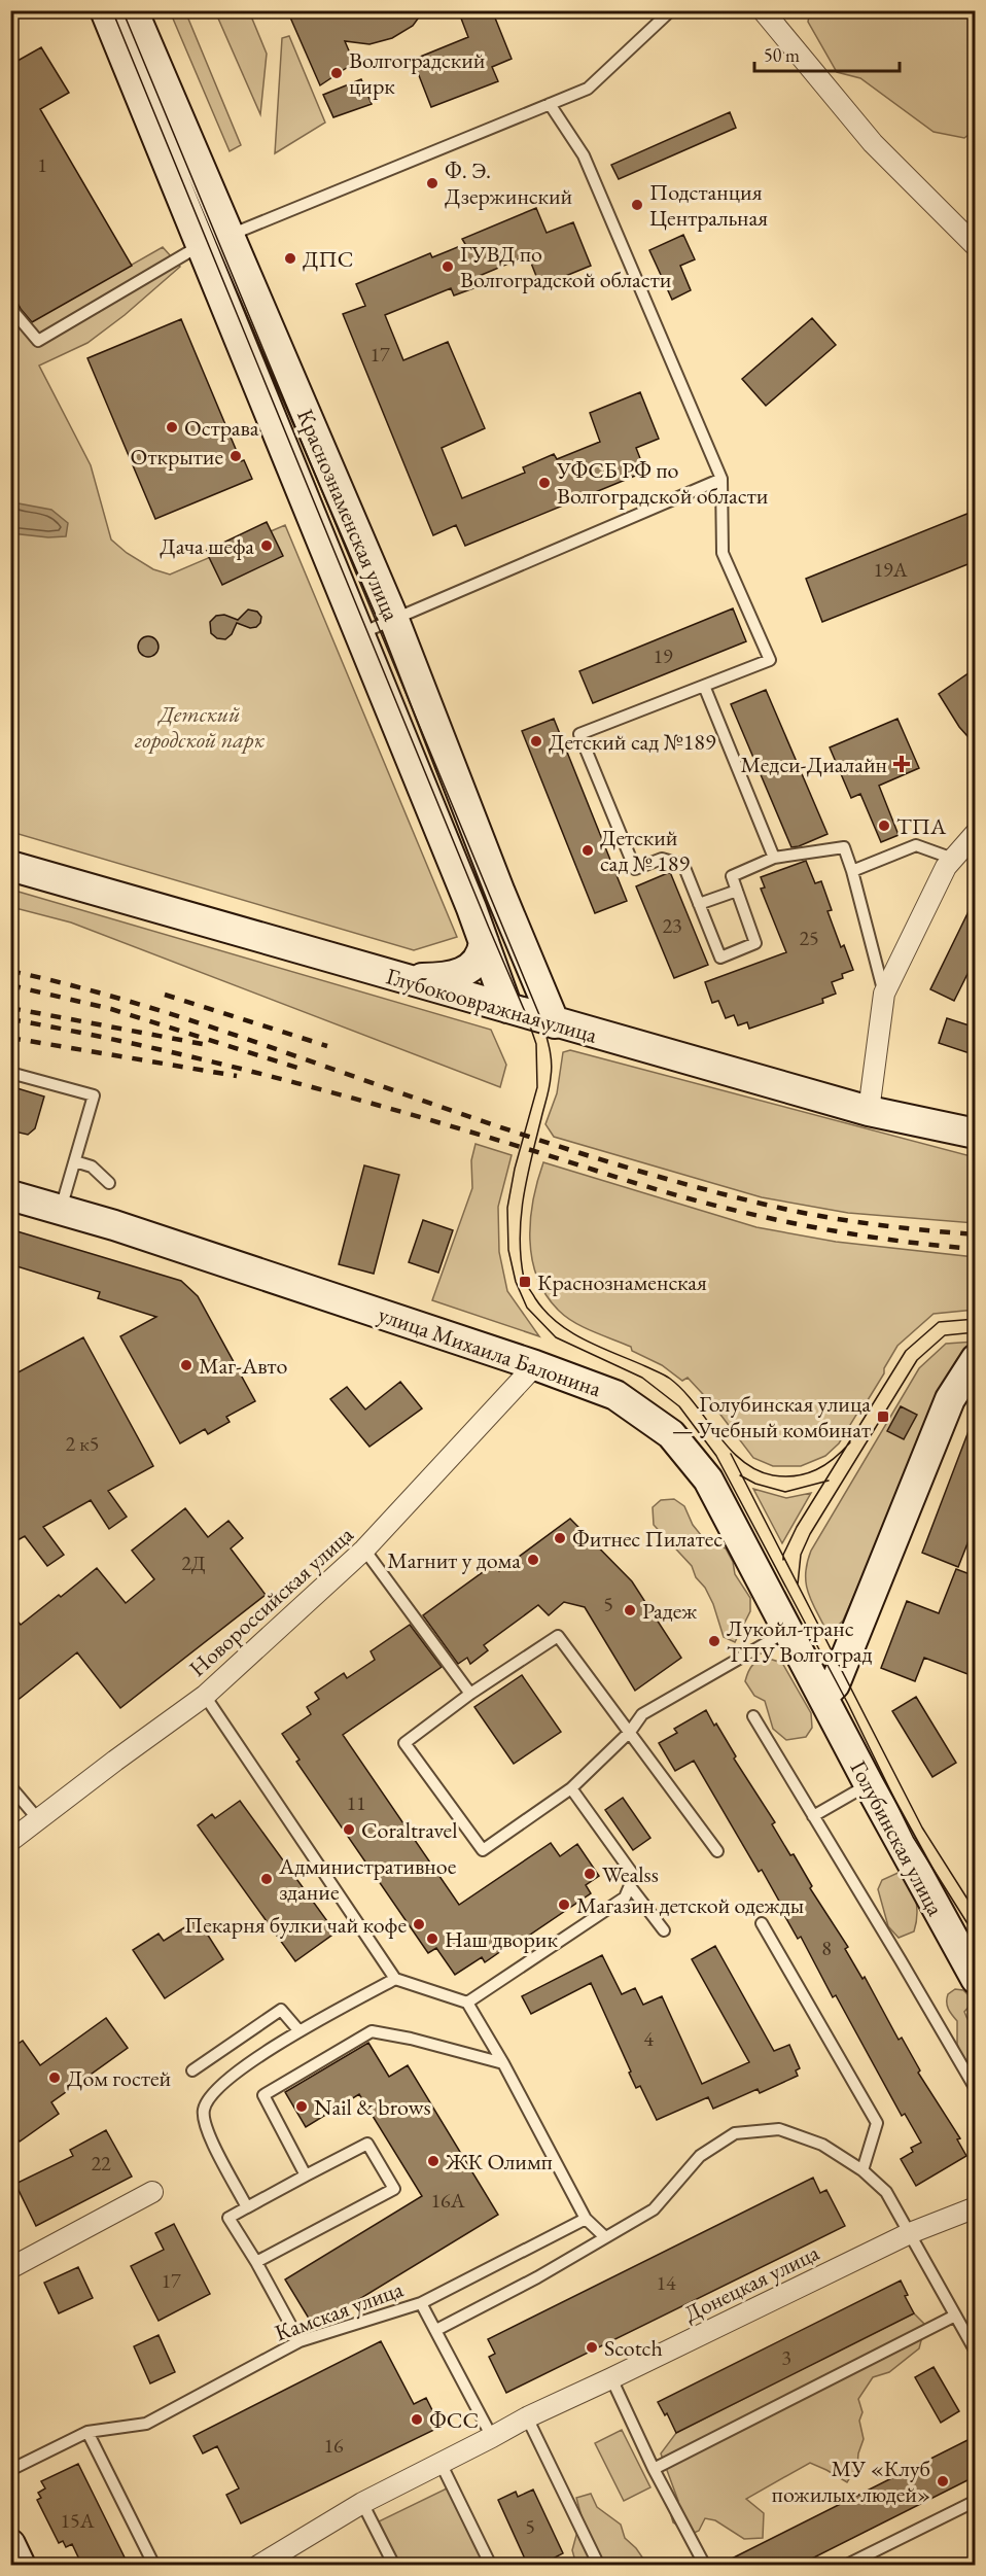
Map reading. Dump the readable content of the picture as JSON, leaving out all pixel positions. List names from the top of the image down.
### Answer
{
  "streets": {
    "main road": [
      "Краснознаменская улица",
      "Глубокоовражная улица",
      "улица Михаила Балонина",
      "Голубинская улица"
    ],
    "street": ["Новороссийская улица", "Донецкая улица"],
    "lane": ["Камская улица"]
  },
  "crossings": [
    ["Краснознаменская улица", "Глубокоовражная улица"],
    ["улица Михаила Балонина", "Новороссийская улица"],
    ["улица Михаила Балонина", "Голубинская улица"]
  ],
  "parks": ["Детский городской парк"],
  "places": {
    "other": [
      "Волгоградский цирк",
      "Ф. Э. Дзержинский",
      "Подстанция Центральная",
      "ДПС",
      "ГУВД по Волгоградской области",
      "Острава",
      "Открытие",
      "УФСБ РФ по Волгоградской области",
      "Дача шефа",
      "Детский сад №189",
      "ТПА",
      "Детский сад № 189",
      "Маг-Авто",
      "Фитнес Пилатес",
      "Магнит у дома",
      "Радеж",
      "Лукойл-транс ТПУ Волгоград",
      "Coraltravel",
      "Wealss",
      "Административное здание",
      "Магазин детской одежды",
      "Пекарня булки чай кофе",
      "Наш дворик",
      "Дом гостей",
      "Nail & brows",
      "ЖК Олимп",
      "Scotch",
      "ФСС",
      "МУ «Клуб пожилых людей»"
    ],
    "health": ["Медси-Диалайн"],
    "transit": ["Краснознаменская", "Голубинская улица — Учебный комбинат"]
  },
  "house_numbers": [
    "1",
    "17",
    "19А",
    "19",
    "23",
    "25",
    "2 к5",
    "2Д",
    "5",
    "11",
    "8",
    "4",
    "22",
    "16А",
    "17",
    "14",
    "3",
    "16",
    "15А",
    "5"
  ],
  "scale_bar": "50 m"
}
